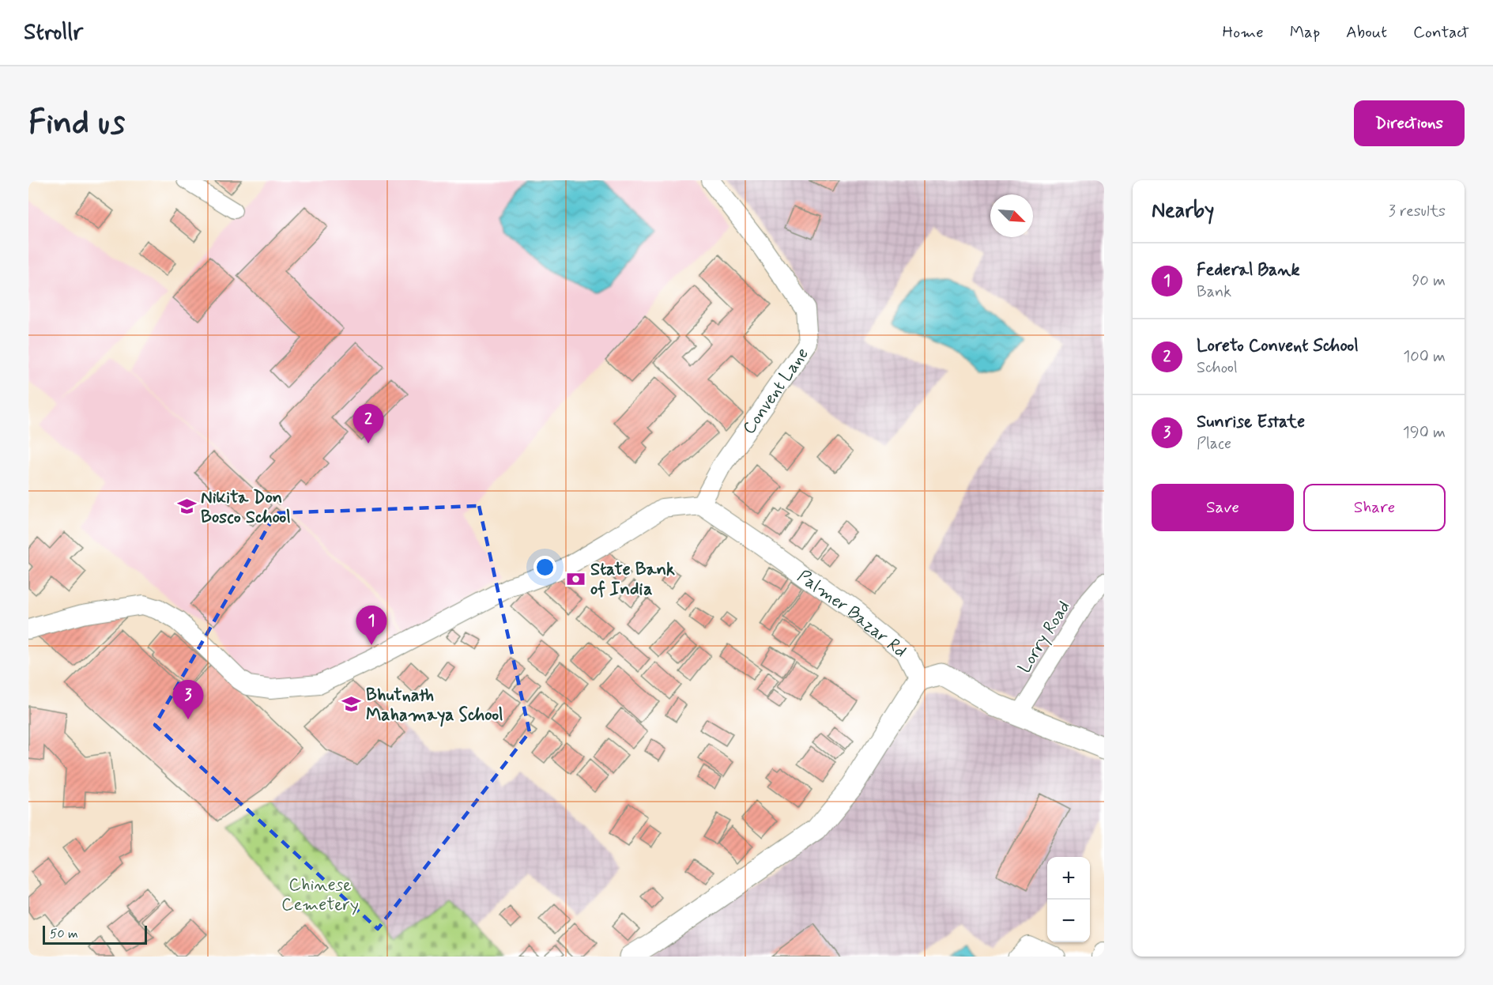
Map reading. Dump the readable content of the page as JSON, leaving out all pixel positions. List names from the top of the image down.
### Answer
{
  "streets": {
    "street": ["Convent Lane", "Palmer Bazar Rd", "Lorry Road"]
  },
  "crossings": [
    ["Convent Lane", "Palmer Bazar Rd"]
  ],
  "parks": ["Chinese Cemetery"],
  "places": {
    "school or university": ["Nikita Don Bosco School", "Bhutnath Mahamaya School"],
    "bank": ["State Bank of India"]
  },
  "scale_bar": "50 m",
  "north": "bottom right",
  "page": {
    "header": "Strollr",
    "nav": [
      "Home",
      "Map",
      "About",
      "Contact"
    ],
    "buttons": [
      "Directions",
      ["Save", "Share"]
    ],
    "title": "Find us",
    "heading": ["Nearby", "3 results"],
    "list": [
      {
        "mark": "1",
        "name": "Federal Bank",
        "note": "Bank",
        "value": "90 m"
      },
      {
        "mark": "2",
        "name": "Loreto Convent School",
        "note": "School",
        "value": "100 m"
      },
      {
        "mark": "3",
        "name": "Sunrise Estate",
        "note": "Place",
        "value": "190 m"
      }
    ],
    "pins": ["2", "1", "3"],
    "map_buttons": ["+", "−"],
    "scale": "50 m"
  }
}
